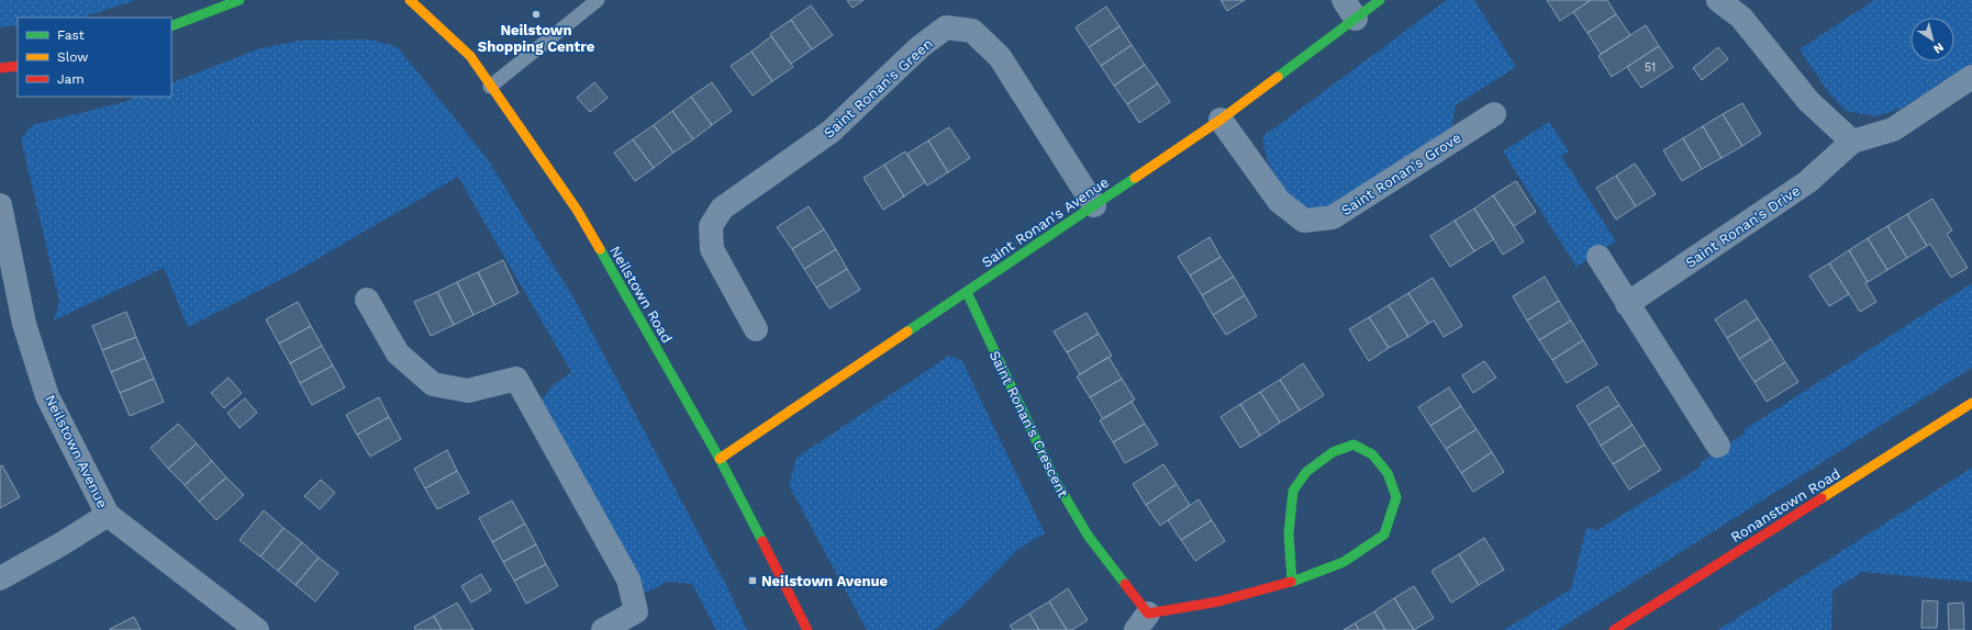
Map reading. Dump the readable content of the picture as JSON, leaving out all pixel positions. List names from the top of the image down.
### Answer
{
  "streets": {
    "street": [
      "Saint Ronan's Green",
      "Saint Ronan's Grove",
      "Saint Ronan's Avenue",
      "Saint Ronan's Drive",
      "Neilstown Road",
      "Saint Ronan's Crescent",
      "Neilstown Avenue",
      "Ronanstown Road"
    ]
  },
  "crossings": [
    ["Saint Ronan's Green", "Saint Ronan's Avenue"],
    ["Saint Ronan's Grove", "Saint Ronan's Avenue"],
    ["Saint Ronan's Avenue", "Neilstown Road"],
    ["Saint Ronan's Avenue", "Saint Ronan's Crescent"]
  ],
  "places": {
    "other": ["Neilstown Shopping Centre"],
    "transit": ["Neilstown Avenue"]
  },
  "house_numbers": ["51"],
  "legend": ["Fast", "Slow", "Jam"],
  "north": "bottom right"
}
